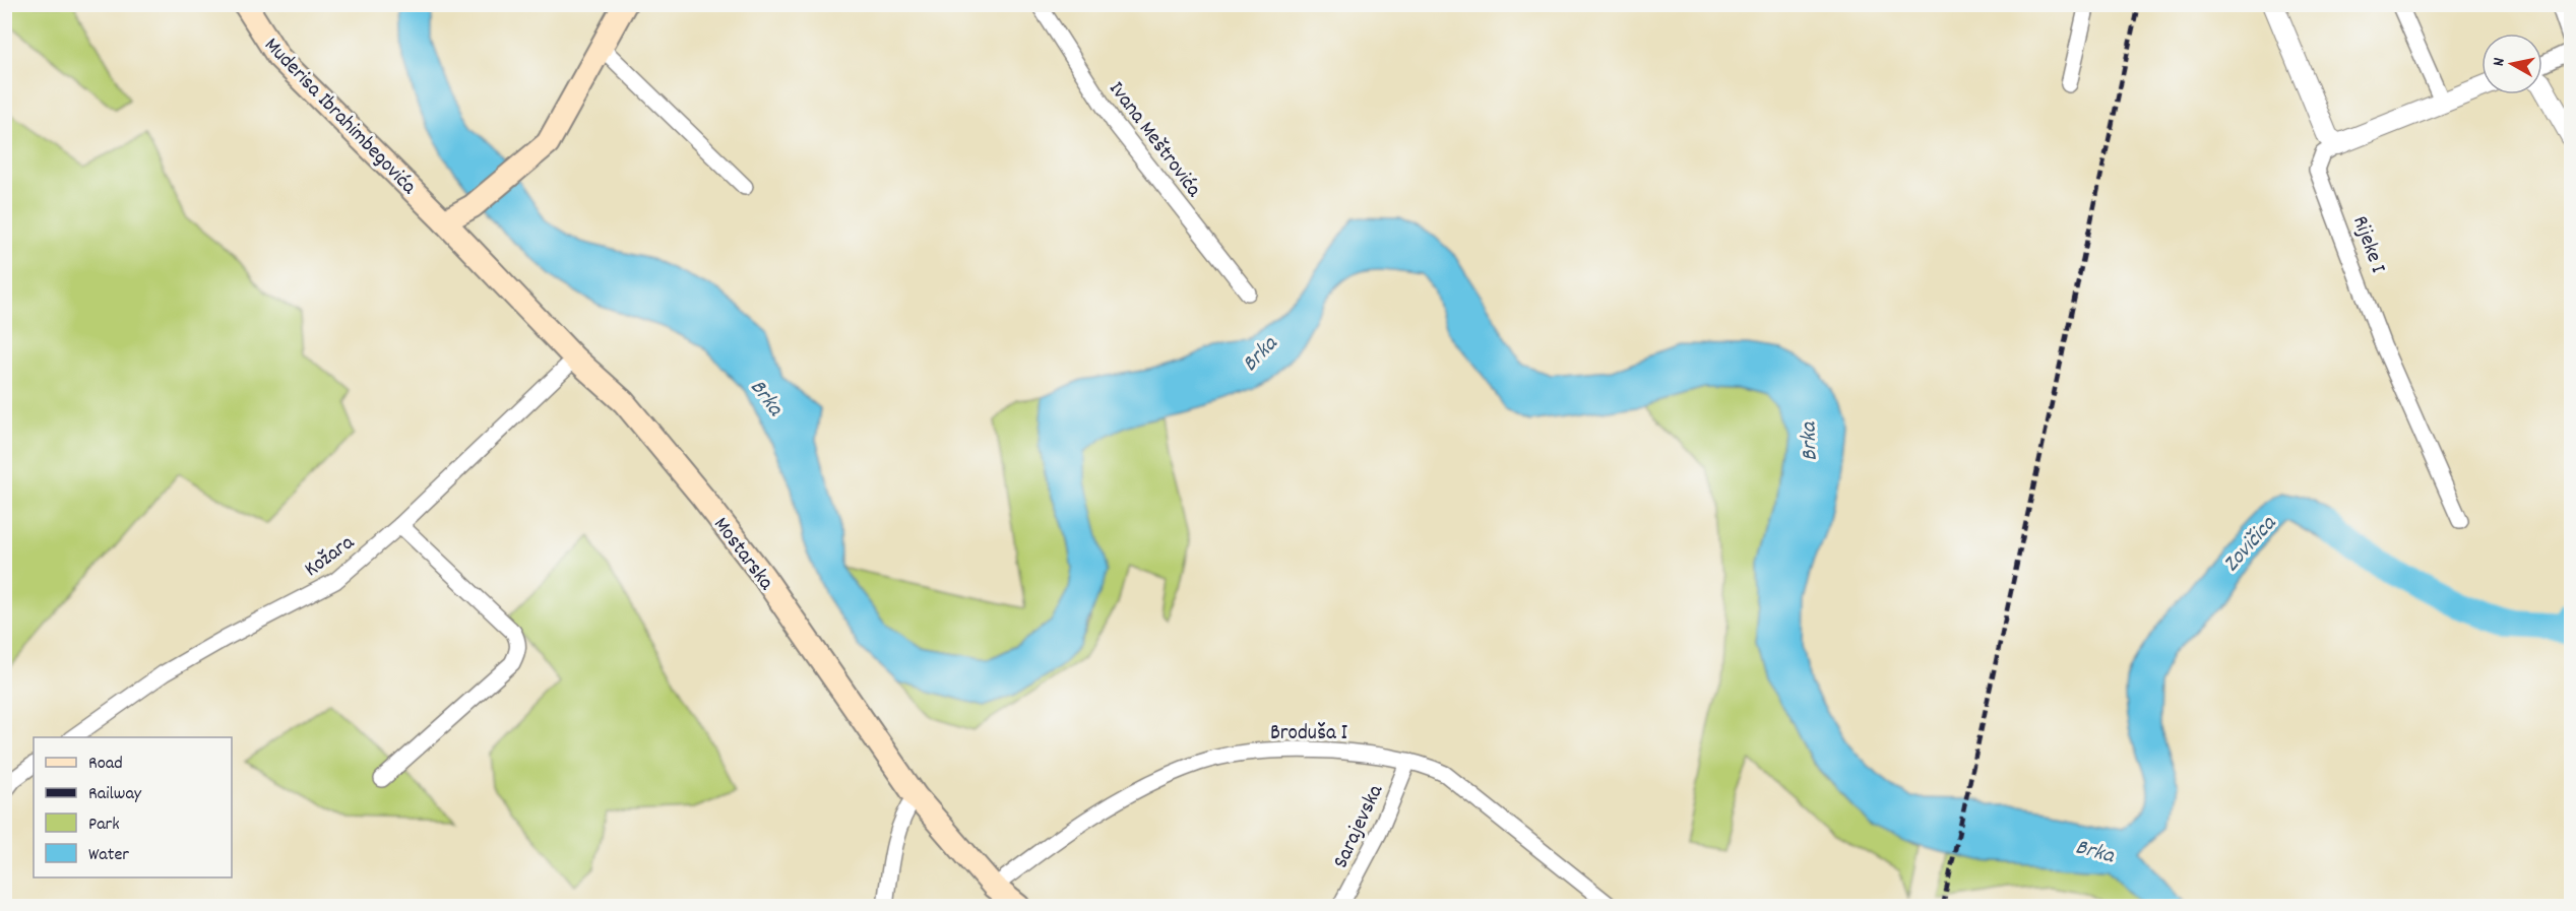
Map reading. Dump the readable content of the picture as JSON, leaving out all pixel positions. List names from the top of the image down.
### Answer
{
  "streets": {
    "main road": ["Muderisa Ibrahimbegovića", "Mostarska"],
    "street": [
      "Ivana Meštrovića",
      "Rijeke I",
      "Kožara",
      "Broduša I",
      "Sarajevska"
    ]
  },
  "crossings": [
    ["Muderisa Ibrahimbegovića", "Mostarska"],
    ["Mostarska", "Kožara"],
    ["Mostarska", "Broduša I"],
    ["Broduša I", "Sarajevska"]
  ],
  "water": ["Brka", "Zovičica"],
  "legend": [
    "Road",
    "Railway",
    "Park",
    "Water"
  ],
  "north": "left"
}
